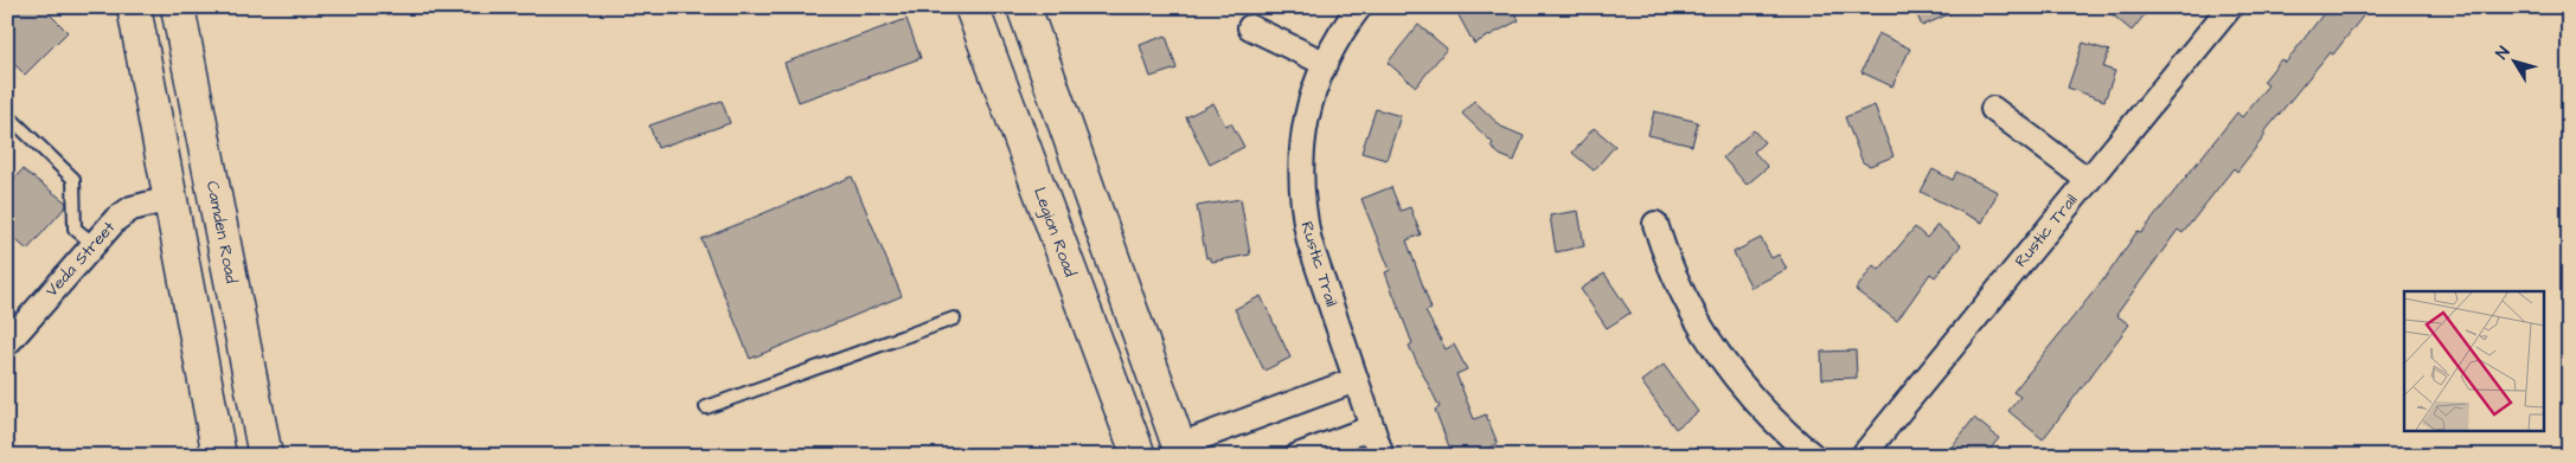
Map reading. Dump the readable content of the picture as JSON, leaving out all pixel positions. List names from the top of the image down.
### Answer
{
  "streets": {
    "main road": ["Camden Road", "Legion Road"],
    "street": ["Rustic Trail", "Veda Street"]
  },
  "north": "top left"
}
